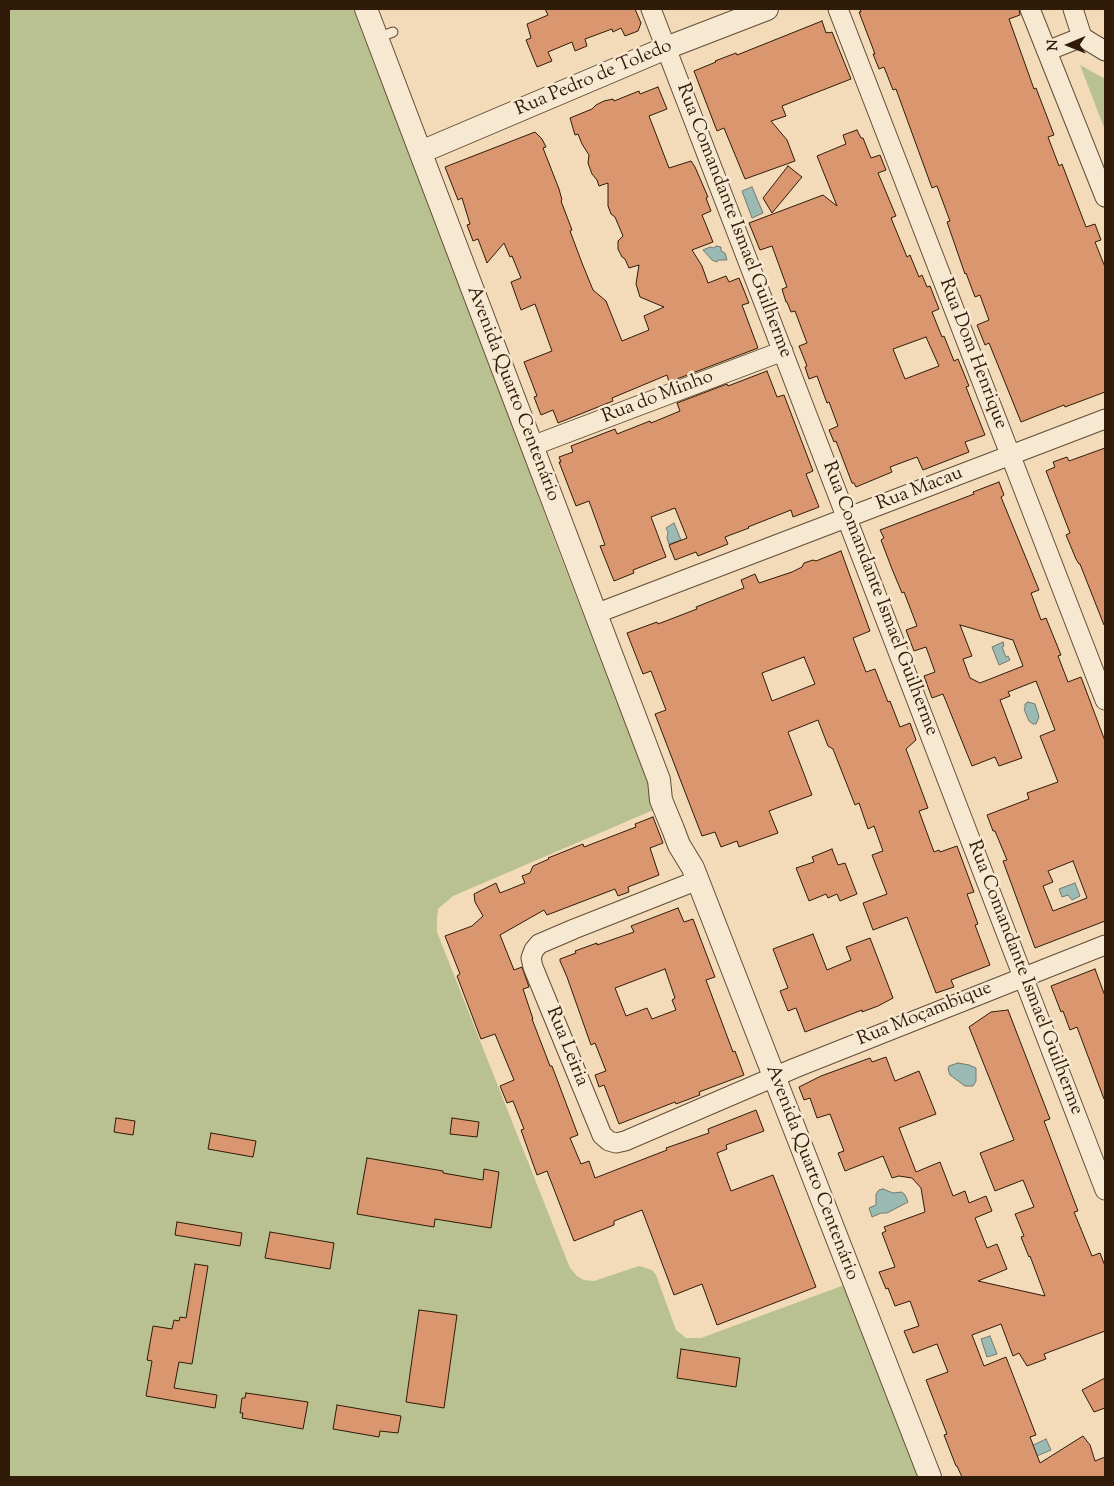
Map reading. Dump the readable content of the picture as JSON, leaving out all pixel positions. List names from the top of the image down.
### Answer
{
  "streets": {
    "street": [
      "Rua Pedro de Toledo",
      "Rua Comandante Ismael Guilherme",
      "Rua Dom Henrique",
      "Avenida Quarto Centenário",
      "Rua do Minho",
      "Rua Macau",
      "Rua Moçambique",
      "Rua Leiria"
    ]
  },
  "crossings": [
    ["Rua Pedro de Toledo", "Rua Comandante Ismael Guilherme"],
    ["Rua Pedro de Toledo", "Avenida Quarto Centenário"],
    ["Rua Comandante Ismael Guilherme", "Rua do Minho"],
    ["Rua Comandante Ismael Guilherme", "Rua Macau"],
    ["Rua Comandante Ismael Guilherme", "Rua Moçambique"],
    ["Rua Dom Henrique", "Rua Macau"],
    ["Avenida Quarto Centenário", "Rua do Minho"],
    ["Avenida Quarto Centenário", "Rua Macau"],
    ["Avenida Quarto Centenário", "Rua Moçambique"],
    ["Avenida Quarto Centenário", "Rua Leiria"],
    ["Rua Moçambique", "Rua Leiria"]
  ],
  "north": "left"
}
